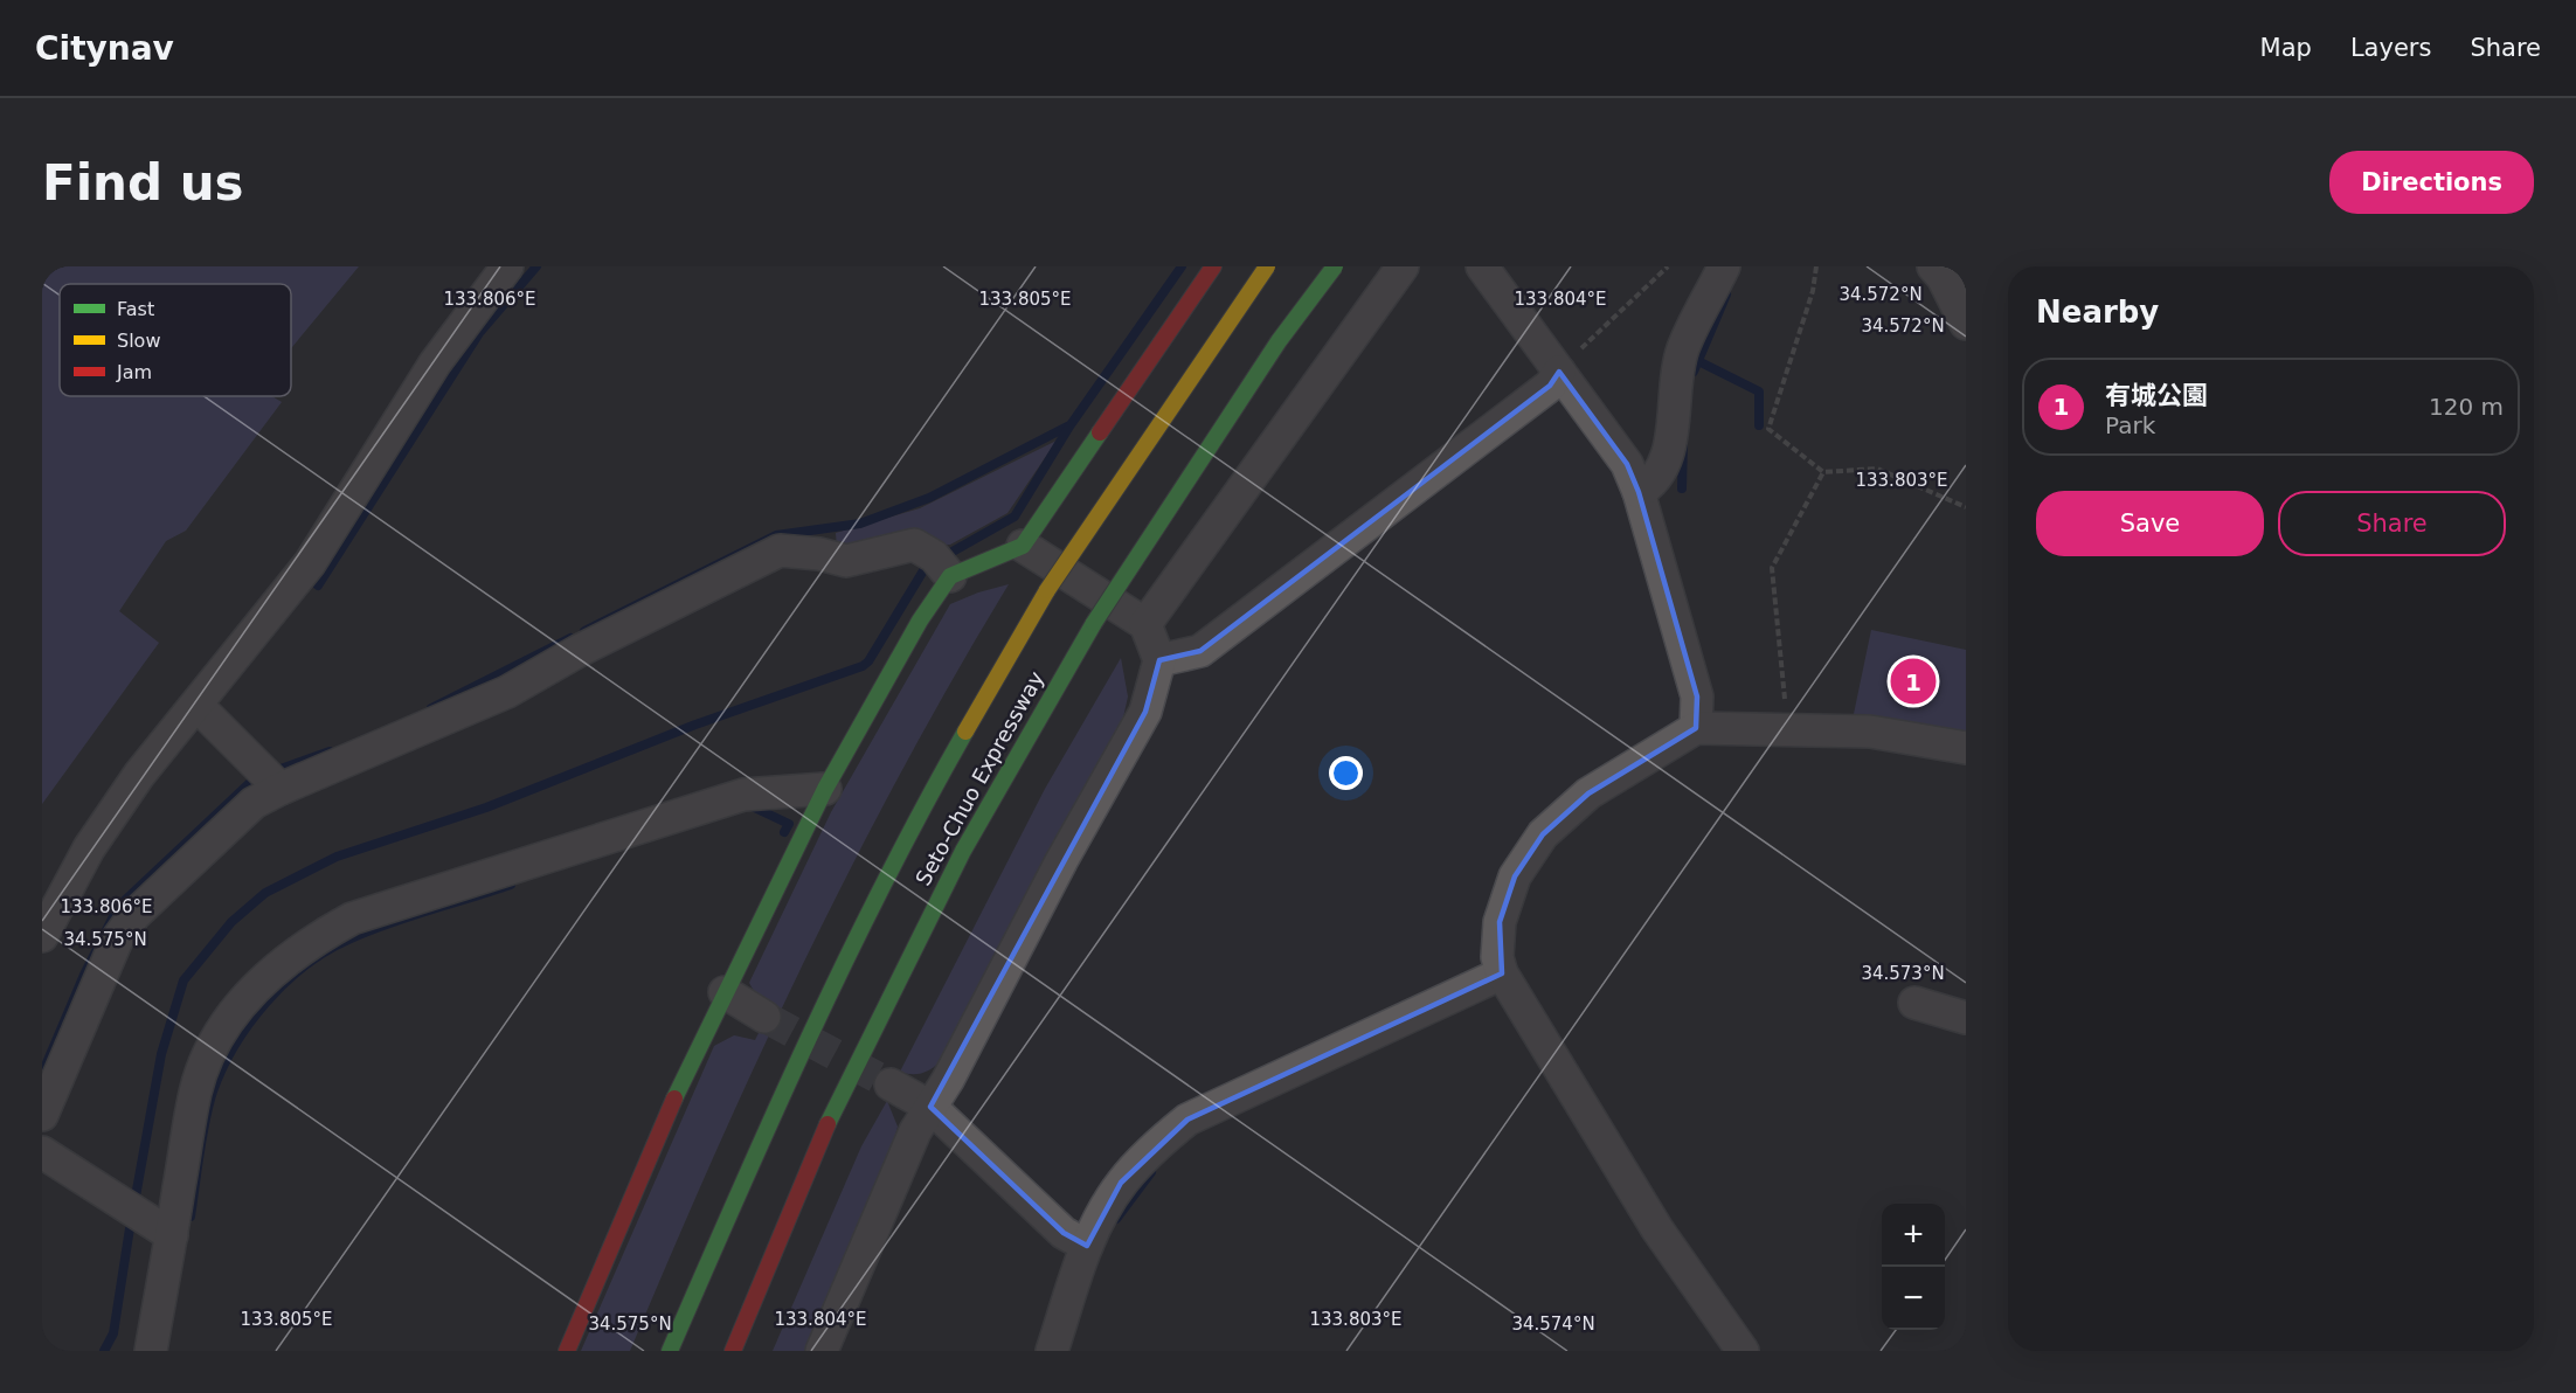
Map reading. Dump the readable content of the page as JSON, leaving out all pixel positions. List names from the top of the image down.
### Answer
{
  "streets": {
    "main road": ["Seto-Chuo Expressway"]
  },
  "legend": ["Fast", "Slow", "Jam"],
  "page": {
    "header": "Citynav",
    "nav": ["Map", "Layers", "Share"],
    "buttons": [
      "Directions",
      ["Save", "Share"]
    ],
    "title": "Find us",
    "heading": "Nearby",
    "list": [
      {
        "mark": "1",
        "name": "有城公園",
        "note": "Park",
        "value": "120 m"
      }
    ],
    "pins": "1",
    "map_buttons": ["+", "−"]
  },
  "coordinates": [
    "34.572°N",
    "133.806°E",
    "133.805°E",
    "133.804°E",
    "133.803°E",
    "34.575°N",
    "34.573°N",
    "34.574°N"
  ]
}
